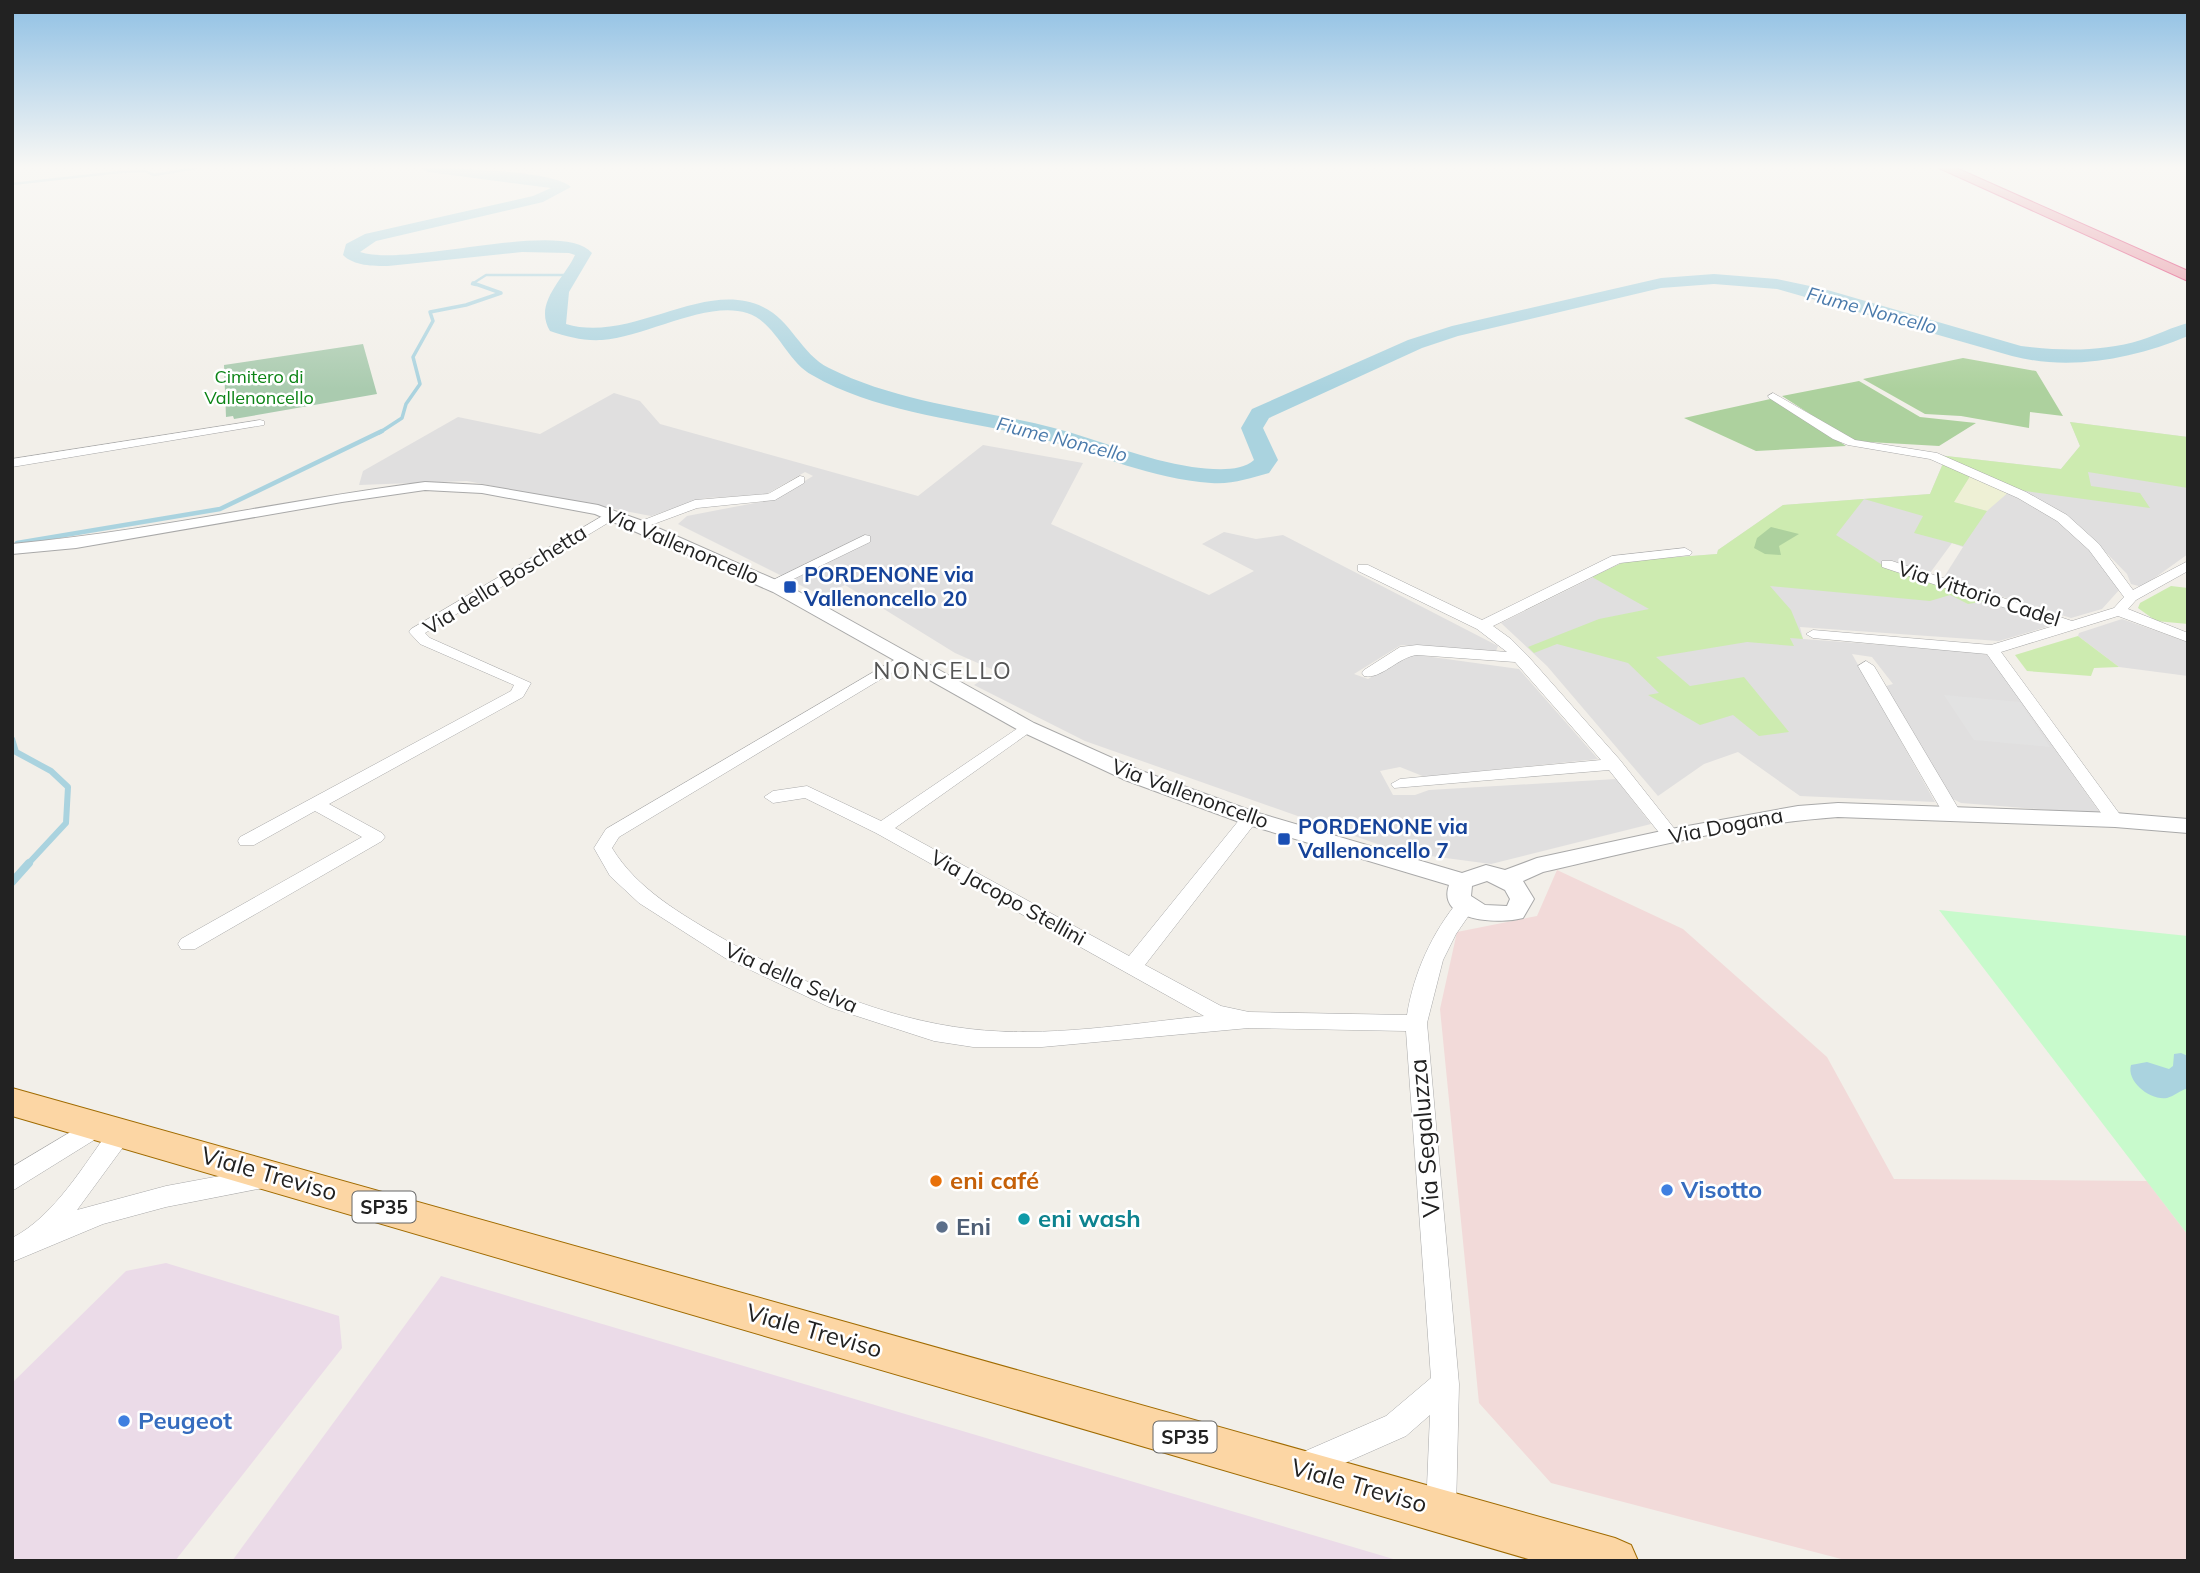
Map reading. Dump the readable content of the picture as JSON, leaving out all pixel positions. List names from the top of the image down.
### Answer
{
  "streets": {
    "main road": ["Viale Treviso", "SP35"],
    "street": [
      "Via Vallenoncello",
      "Via della Boschetta",
      "Via Vittorio Cadel",
      "Via Dogana",
      "Via Jacopo Stellini",
      "Via della Selva",
      "Via Segaluzza"
    ]
  },
  "crossings": [
    ["Via Vallenoncello", "Via della Boschetta"],
    ["Via Vallenoncello", "Via Dogana"],
    ["Via Vallenoncello", "Via della Selva"],
    ["Via Vallenoncello", "Via Segaluzza"],
    ["Via Dogana", "Via Segaluzza"],
    ["Via Jacopo Stellini", "Via della Selva"],
    ["Via Jacopo Stellini", "Via Segaluzza"],
    ["Via Segaluzza", "Viale Treviso"]
  ],
  "districts": ["NONCELLO"],
  "water": ["Fiume Noncello"],
  "parks": ["Cimitero di Vallenoncello"],
  "places": {
    "transit": ["PORDENONE via Vallenoncello 20", "PORDENONE via Vallenoncello 7"],
    "other": [
      "eni café",
      "Visotto",
      "eni wash",
      "Eni",
      "Peugeot"
    ]
  }
}
